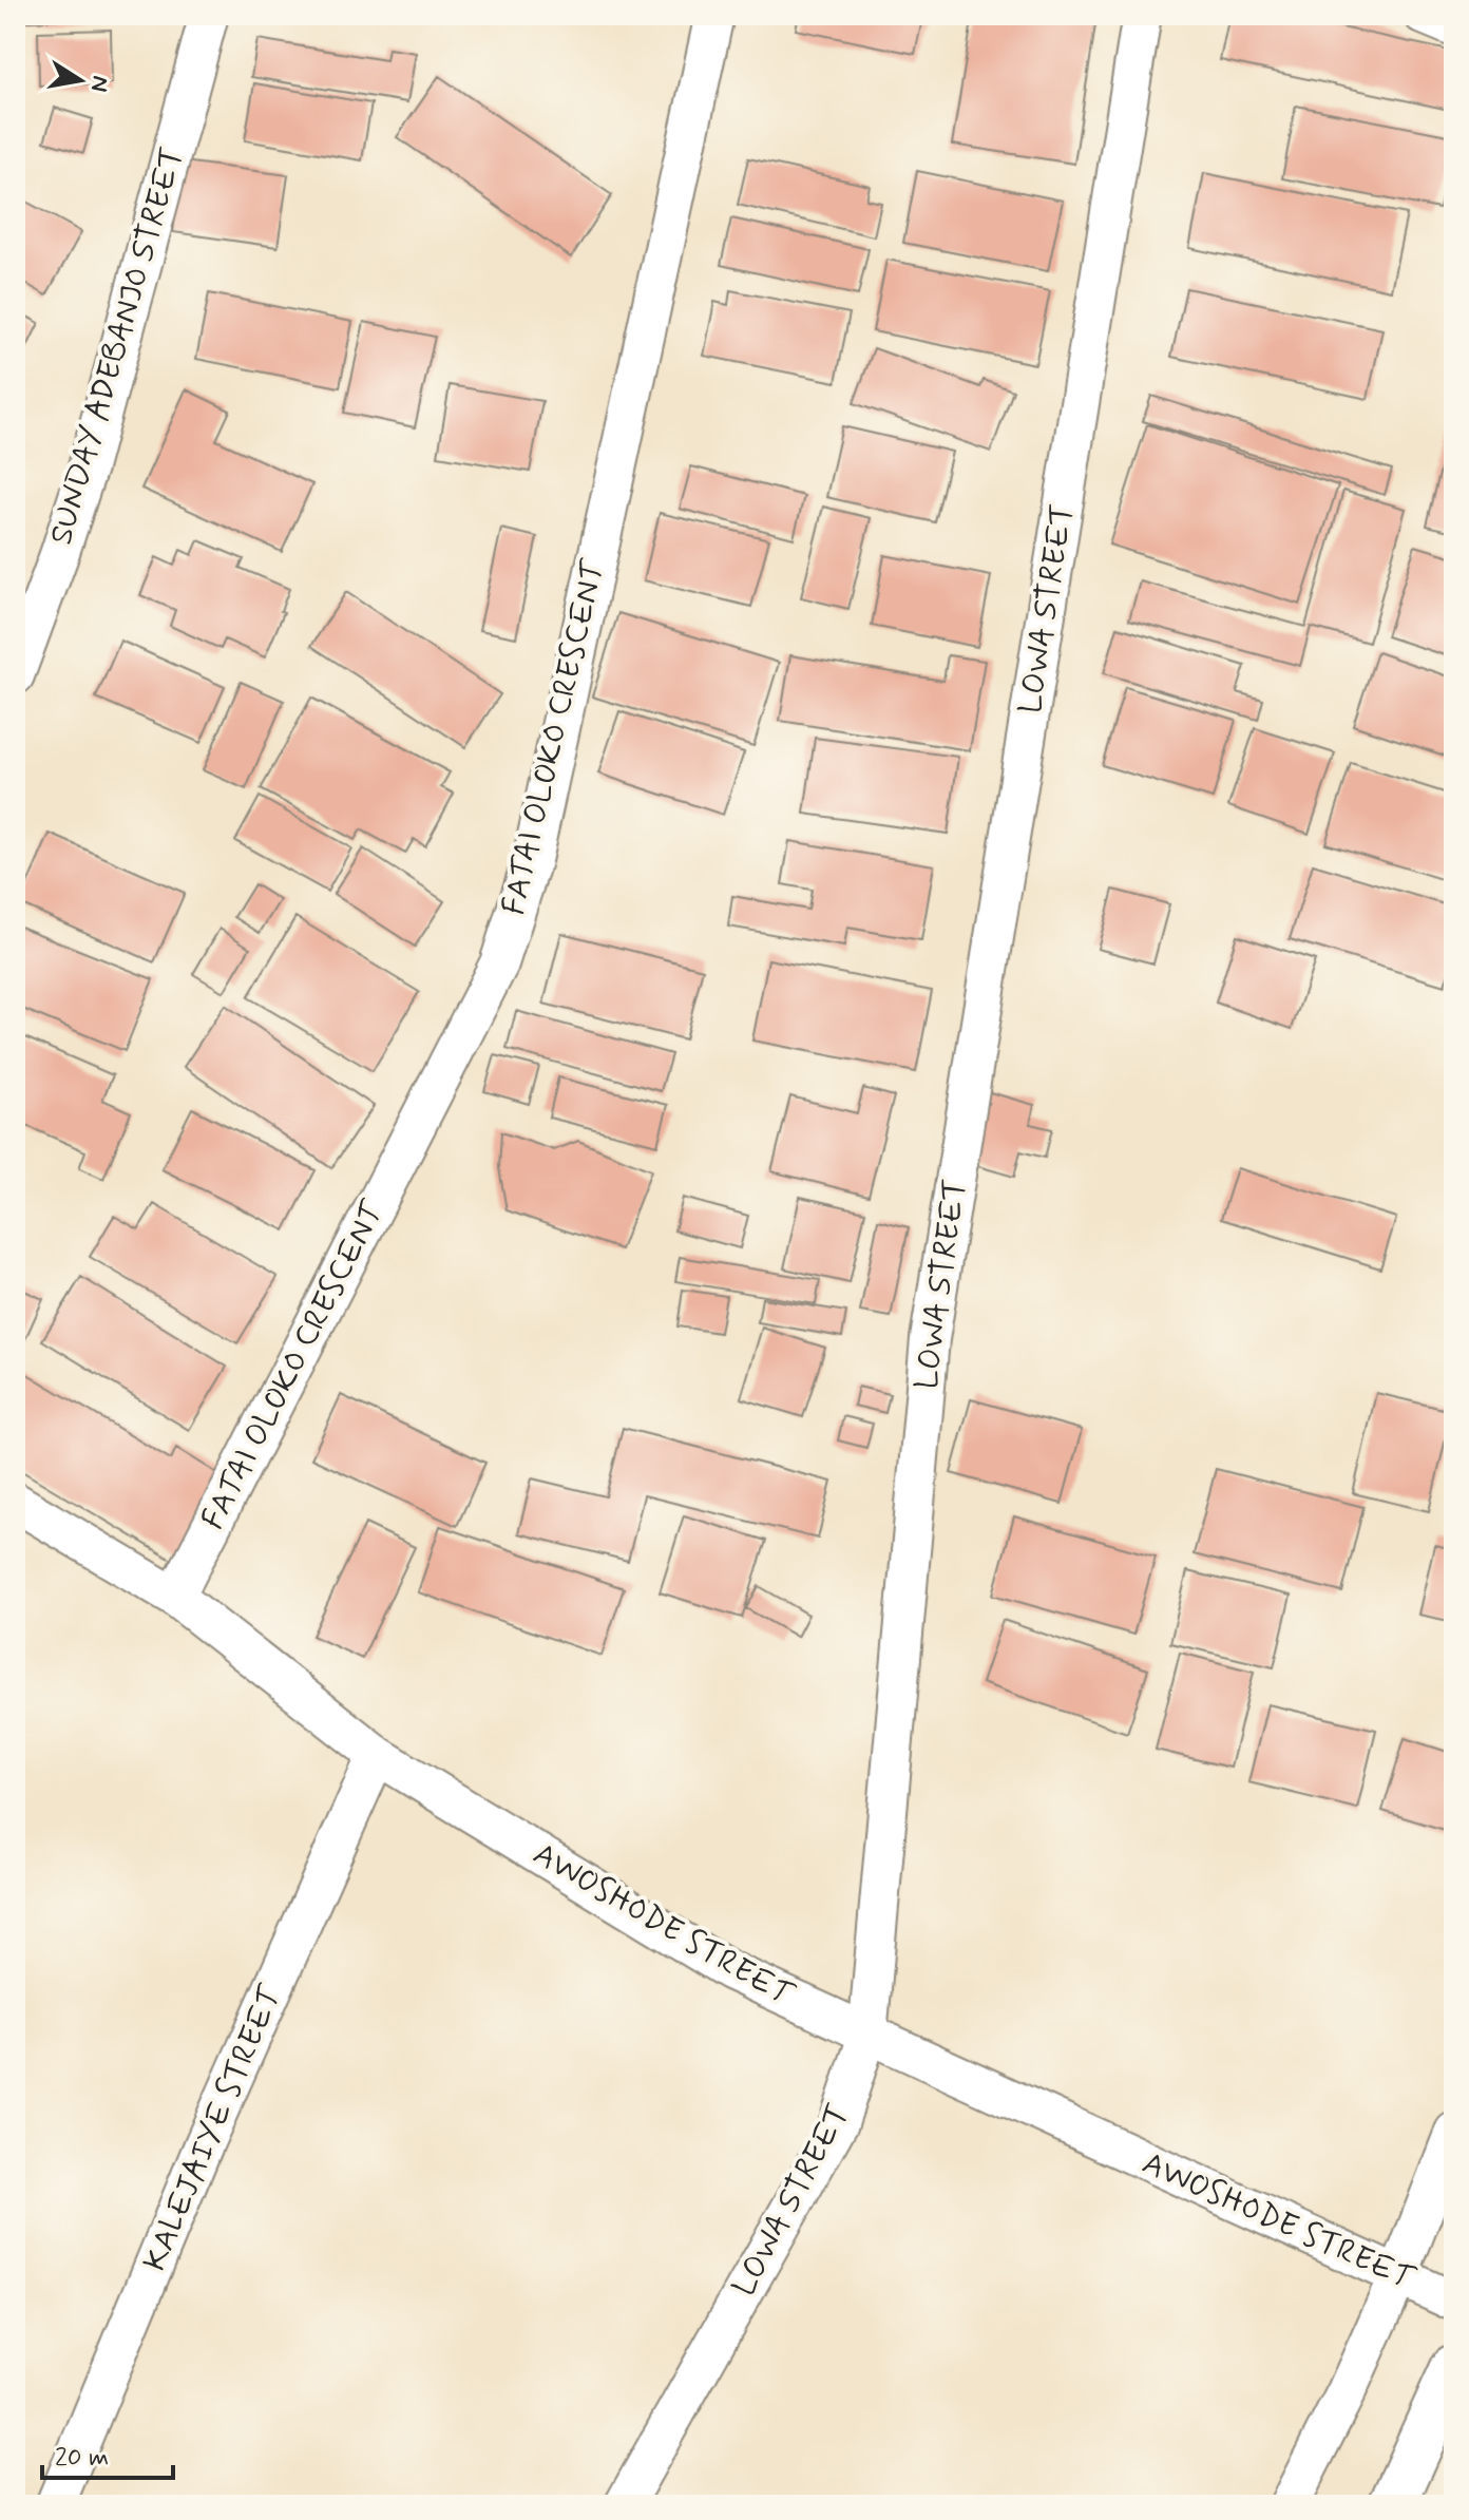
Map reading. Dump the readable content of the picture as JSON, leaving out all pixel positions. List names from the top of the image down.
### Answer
{
  "streets": {
    "street": [
      "SUNDAY ADEBANJO STREET",
      "LOWA STREET",
      "FATAI OLOKO CRESCENT",
      "AWOSHODE STREET",
      "KALEJAIYE STREET"
    ]
  },
  "crossings": [
    ["LOWA STREET", "AWOSHODE STREET"],
    ["FATAI OLOKO CRESCENT", "AWOSHODE STREET"],
    ["AWOSHODE STREET", "KALEJAIYE STREET"]
  ],
  "scale_bar": "20 m",
  "north": "right"
}
